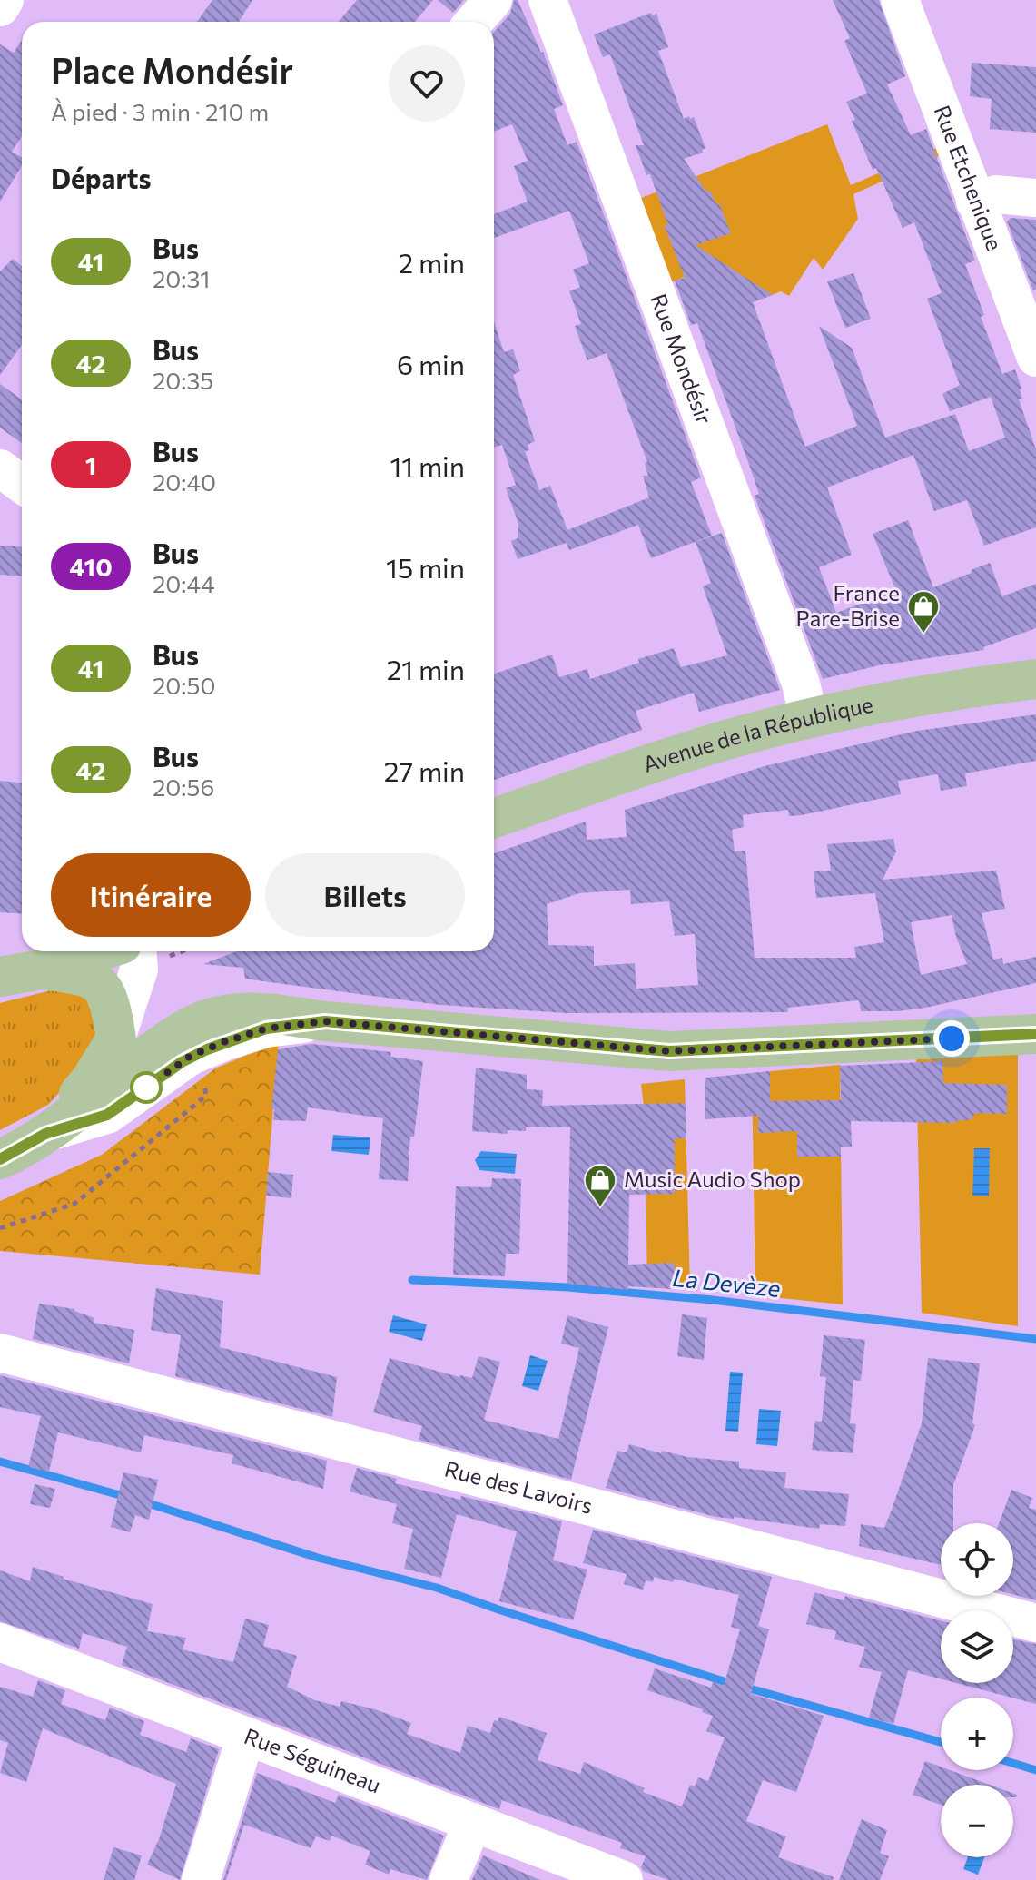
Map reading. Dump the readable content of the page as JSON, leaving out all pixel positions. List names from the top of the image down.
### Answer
{
  "streets": {
    "main road": ["Avenue de la République"],
    "street": [
      "Rue Etchenique",
      "Rue Mondésir",
      "Rue des Lavoirs",
      "Rue Séguineau"
    ]
  },
  "crossings": [
    ["Rue Mondésir", "Avenue de la République"]
  ],
  "water": ["La Devèze"],
  "places": {
    "shop": ["France Pare-Brise", "Music Audio Shop"]
  },
  "lines": ["bus line 41"],
  "page": {
    "heading": [
      ["Place Mondésir", "À pied · 3 min · 210 m"],
      "Départs"
    ],
    "list": [
      {
        "mark": "41",
        "name": "Bus",
        "note": "20:31",
        "value": "2 min"
      },
      {
        "mark": "42",
        "name": "Bus",
        "note": "20:35",
        "value": "6 min"
      },
      {
        "mark": "1",
        "name": "Bus",
        "note": "20:40",
        "value": "11 min"
      },
      {
        "mark": "410",
        "name": "Bus",
        "note": "20:44",
        "value": "15 min"
      },
      {
        "mark": "41",
        "name": "Bus",
        "note": "20:50",
        "value": "21 min"
      },
      {
        "mark": "42",
        "name": "Bus",
        "note": "20:56",
        "value": "27 min"
      }
    ],
    "buttons": ["Itinéraire", "Billets"],
    "map_buttons": ["+", "−"]
  }
}
